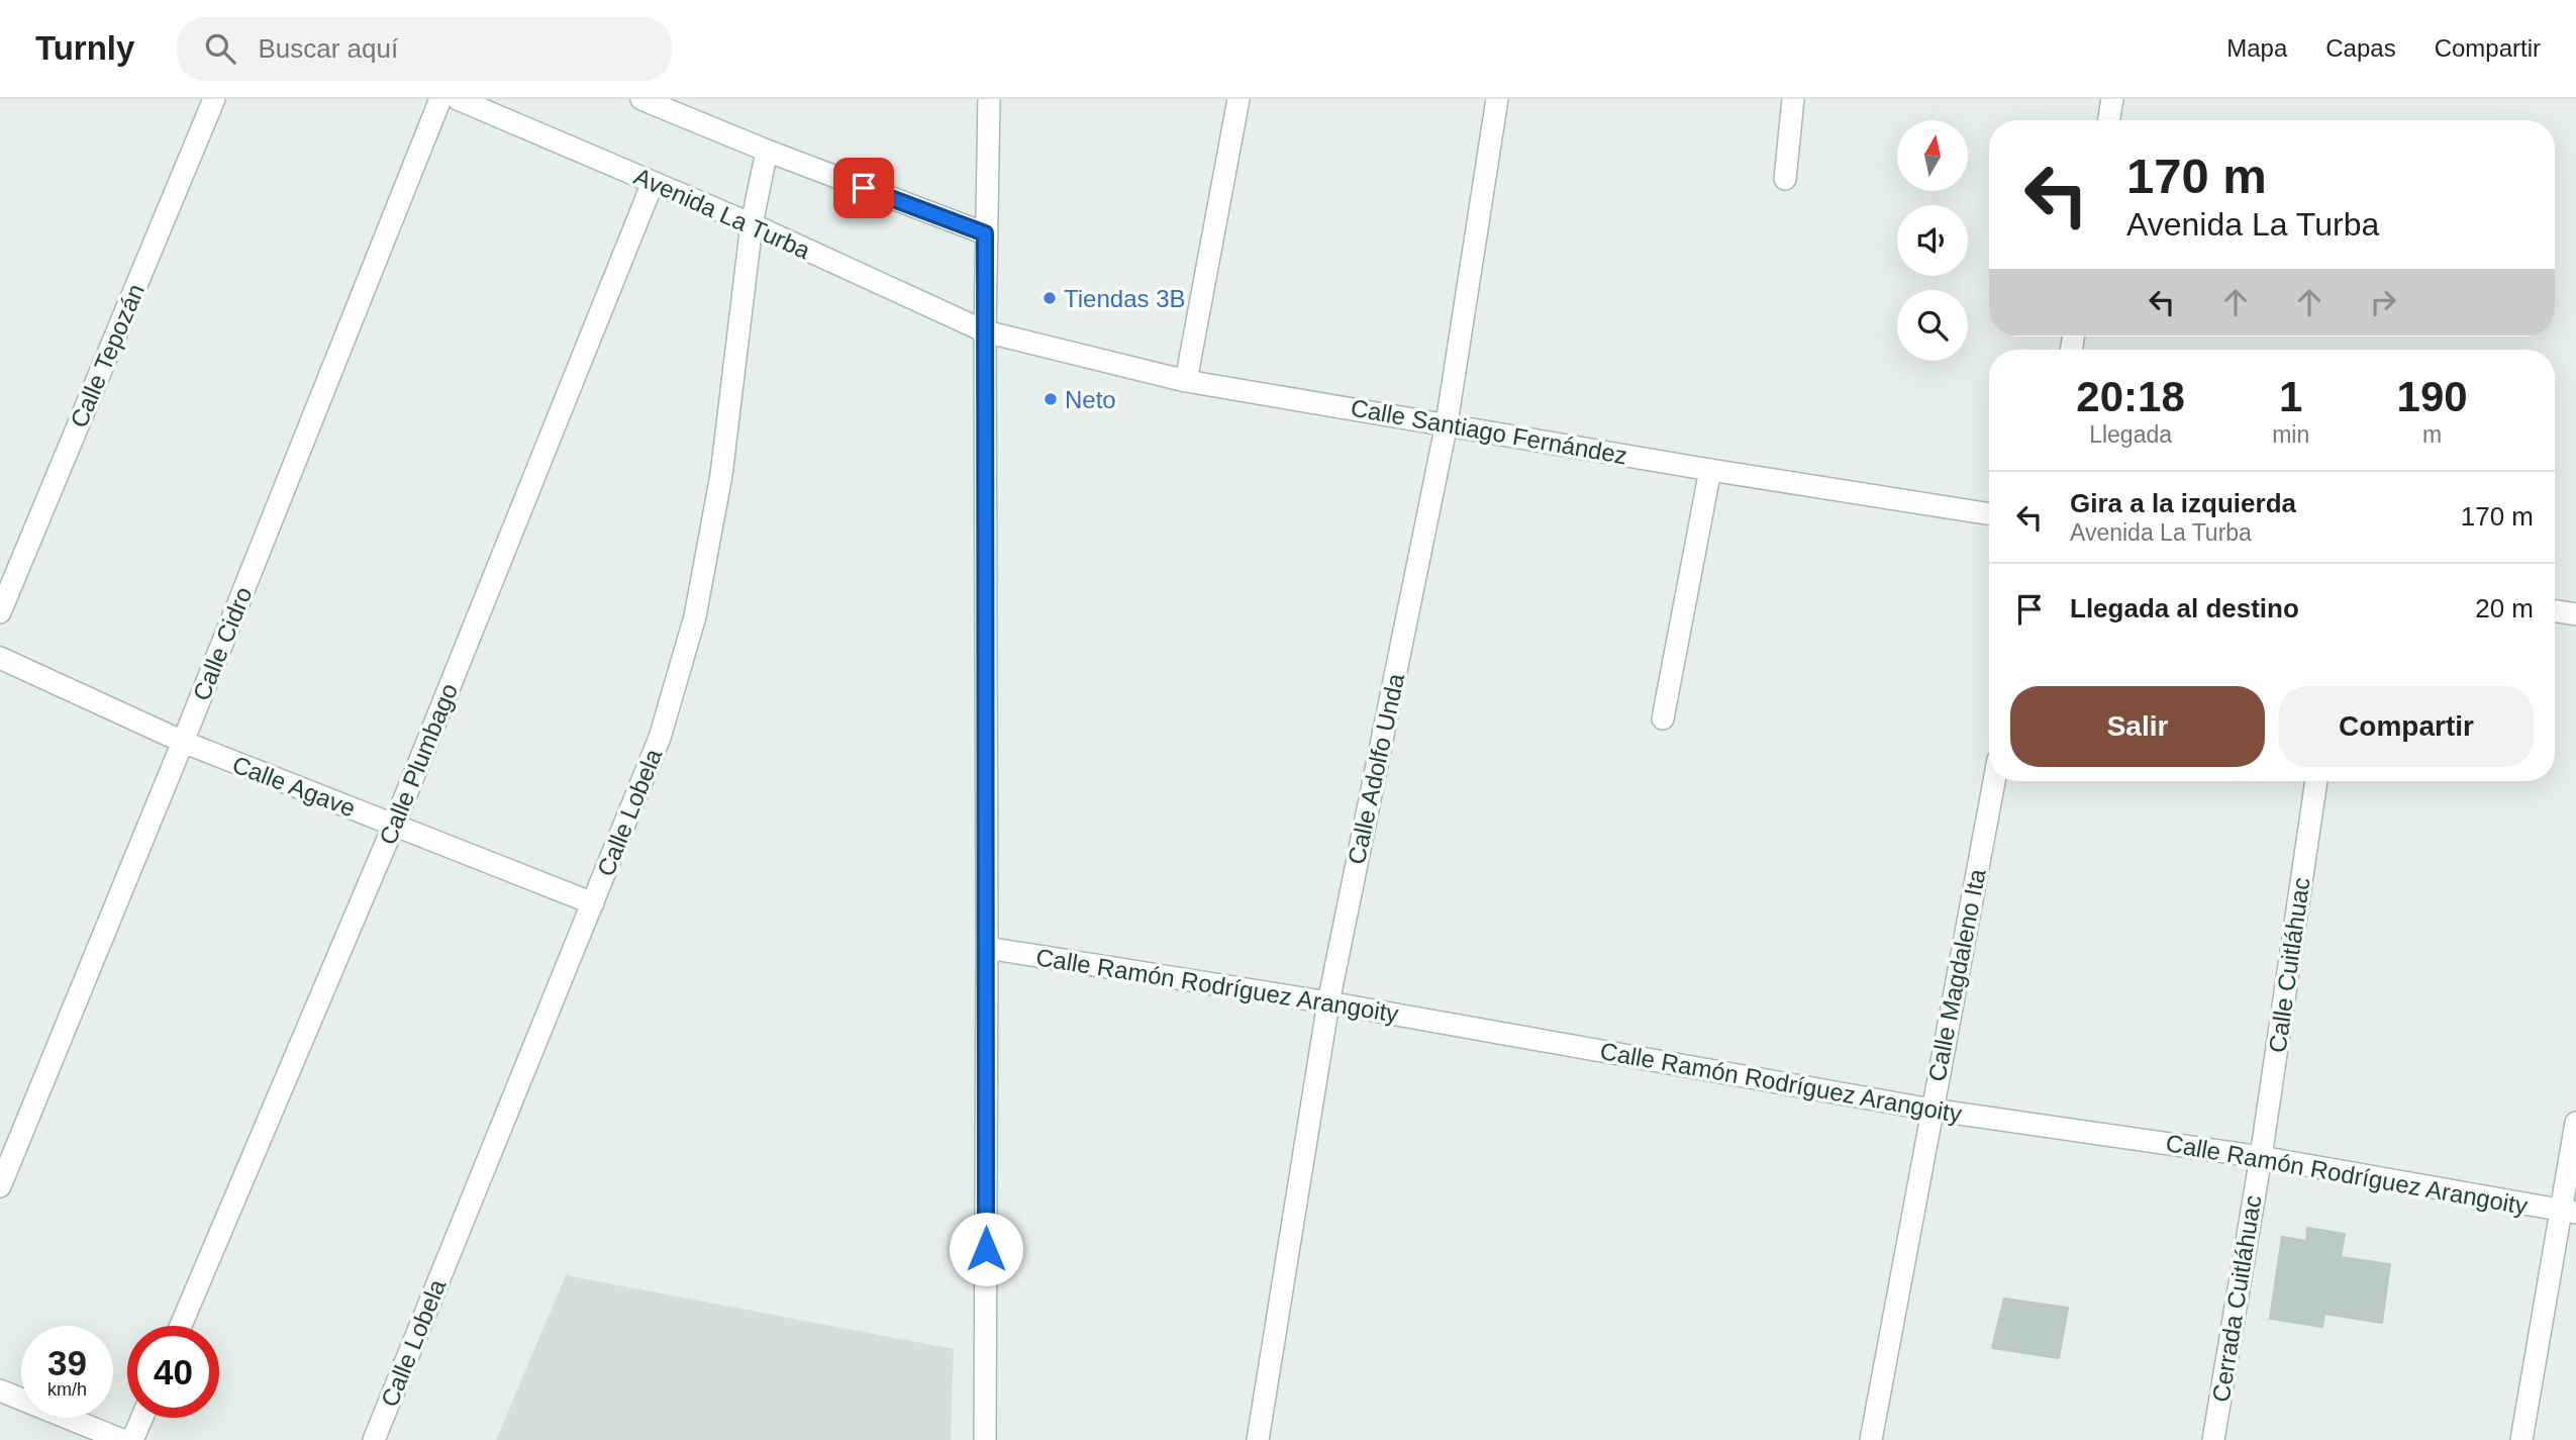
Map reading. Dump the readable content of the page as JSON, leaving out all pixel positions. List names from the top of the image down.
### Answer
{
  "streets": {
    "street": [
      "Avenida La Turba",
      "Calle Tepozán",
      "Calle Santiago Fernández",
      "Calle Cidro",
      "Calle Plumbago",
      "Calle Adolfo Unda",
      "Calle Agave",
      "Calle Lobela",
      "Calle Cuitláhuac",
      "Calle Magdaleno Ita",
      "Calle Ramón Rodríguez Arangoity",
      "Cerrada Cuitláhuac"
    ]
  },
  "crossings": [
    ["Avenida La Turba", "Calle Santiago Fernández"],
    ["Avenida La Turba", "Calle Plumbago"],
    ["Avenida La Turba", "Calle Lobela"],
    ["Calle Santiago Fernández", "Calle Adolfo Unda"],
    ["Calle Cidro", "Calle Agave"],
    ["Calle Plumbago", "Calle Agave"],
    ["Calle Adolfo Unda", "Calle Ramón Rodríguez Arangoity"],
    ["Calle Agave", "Calle Lobela"],
    ["Calle Cuitláhuac", "Calle Ramón Rodríguez Arangoity"],
    ["Calle Cuitláhuac", "Cerrada Cuitláhuac"],
    ["Calle Magdaleno Ita", "Calle Ramón Rodríguez Arangoity"],
    ["Calle Ramón Rodríguez Arangoity", "Cerrada Cuitláhuac"]
  ],
  "places": ["Tiendas 3B", "Neto"],
  "north": "top",
  "page": {
    "header": "Turnly",
    "search": "Buscar aquí",
    "nav": ["Mapa", "Capas", "Compartir"],
    "turn": ["170 m", "Avenida La Turba"],
    "eta": [
      "20:18",
      "Llegada",
      "1",
      "min",
      "190",
      "m"
    ],
    "list": [
      {
        "name": "Gira a la izquierda",
        "note": "Avenida La Turba",
        "value": "170 m"
      },
      {
        "name": "Llegada al destino",
        "value": "20 m"
      }
    ],
    "buttons": ["Salir", "Compartir"],
    "speed": "39 km/h",
    "limit": "40"
  }
}
